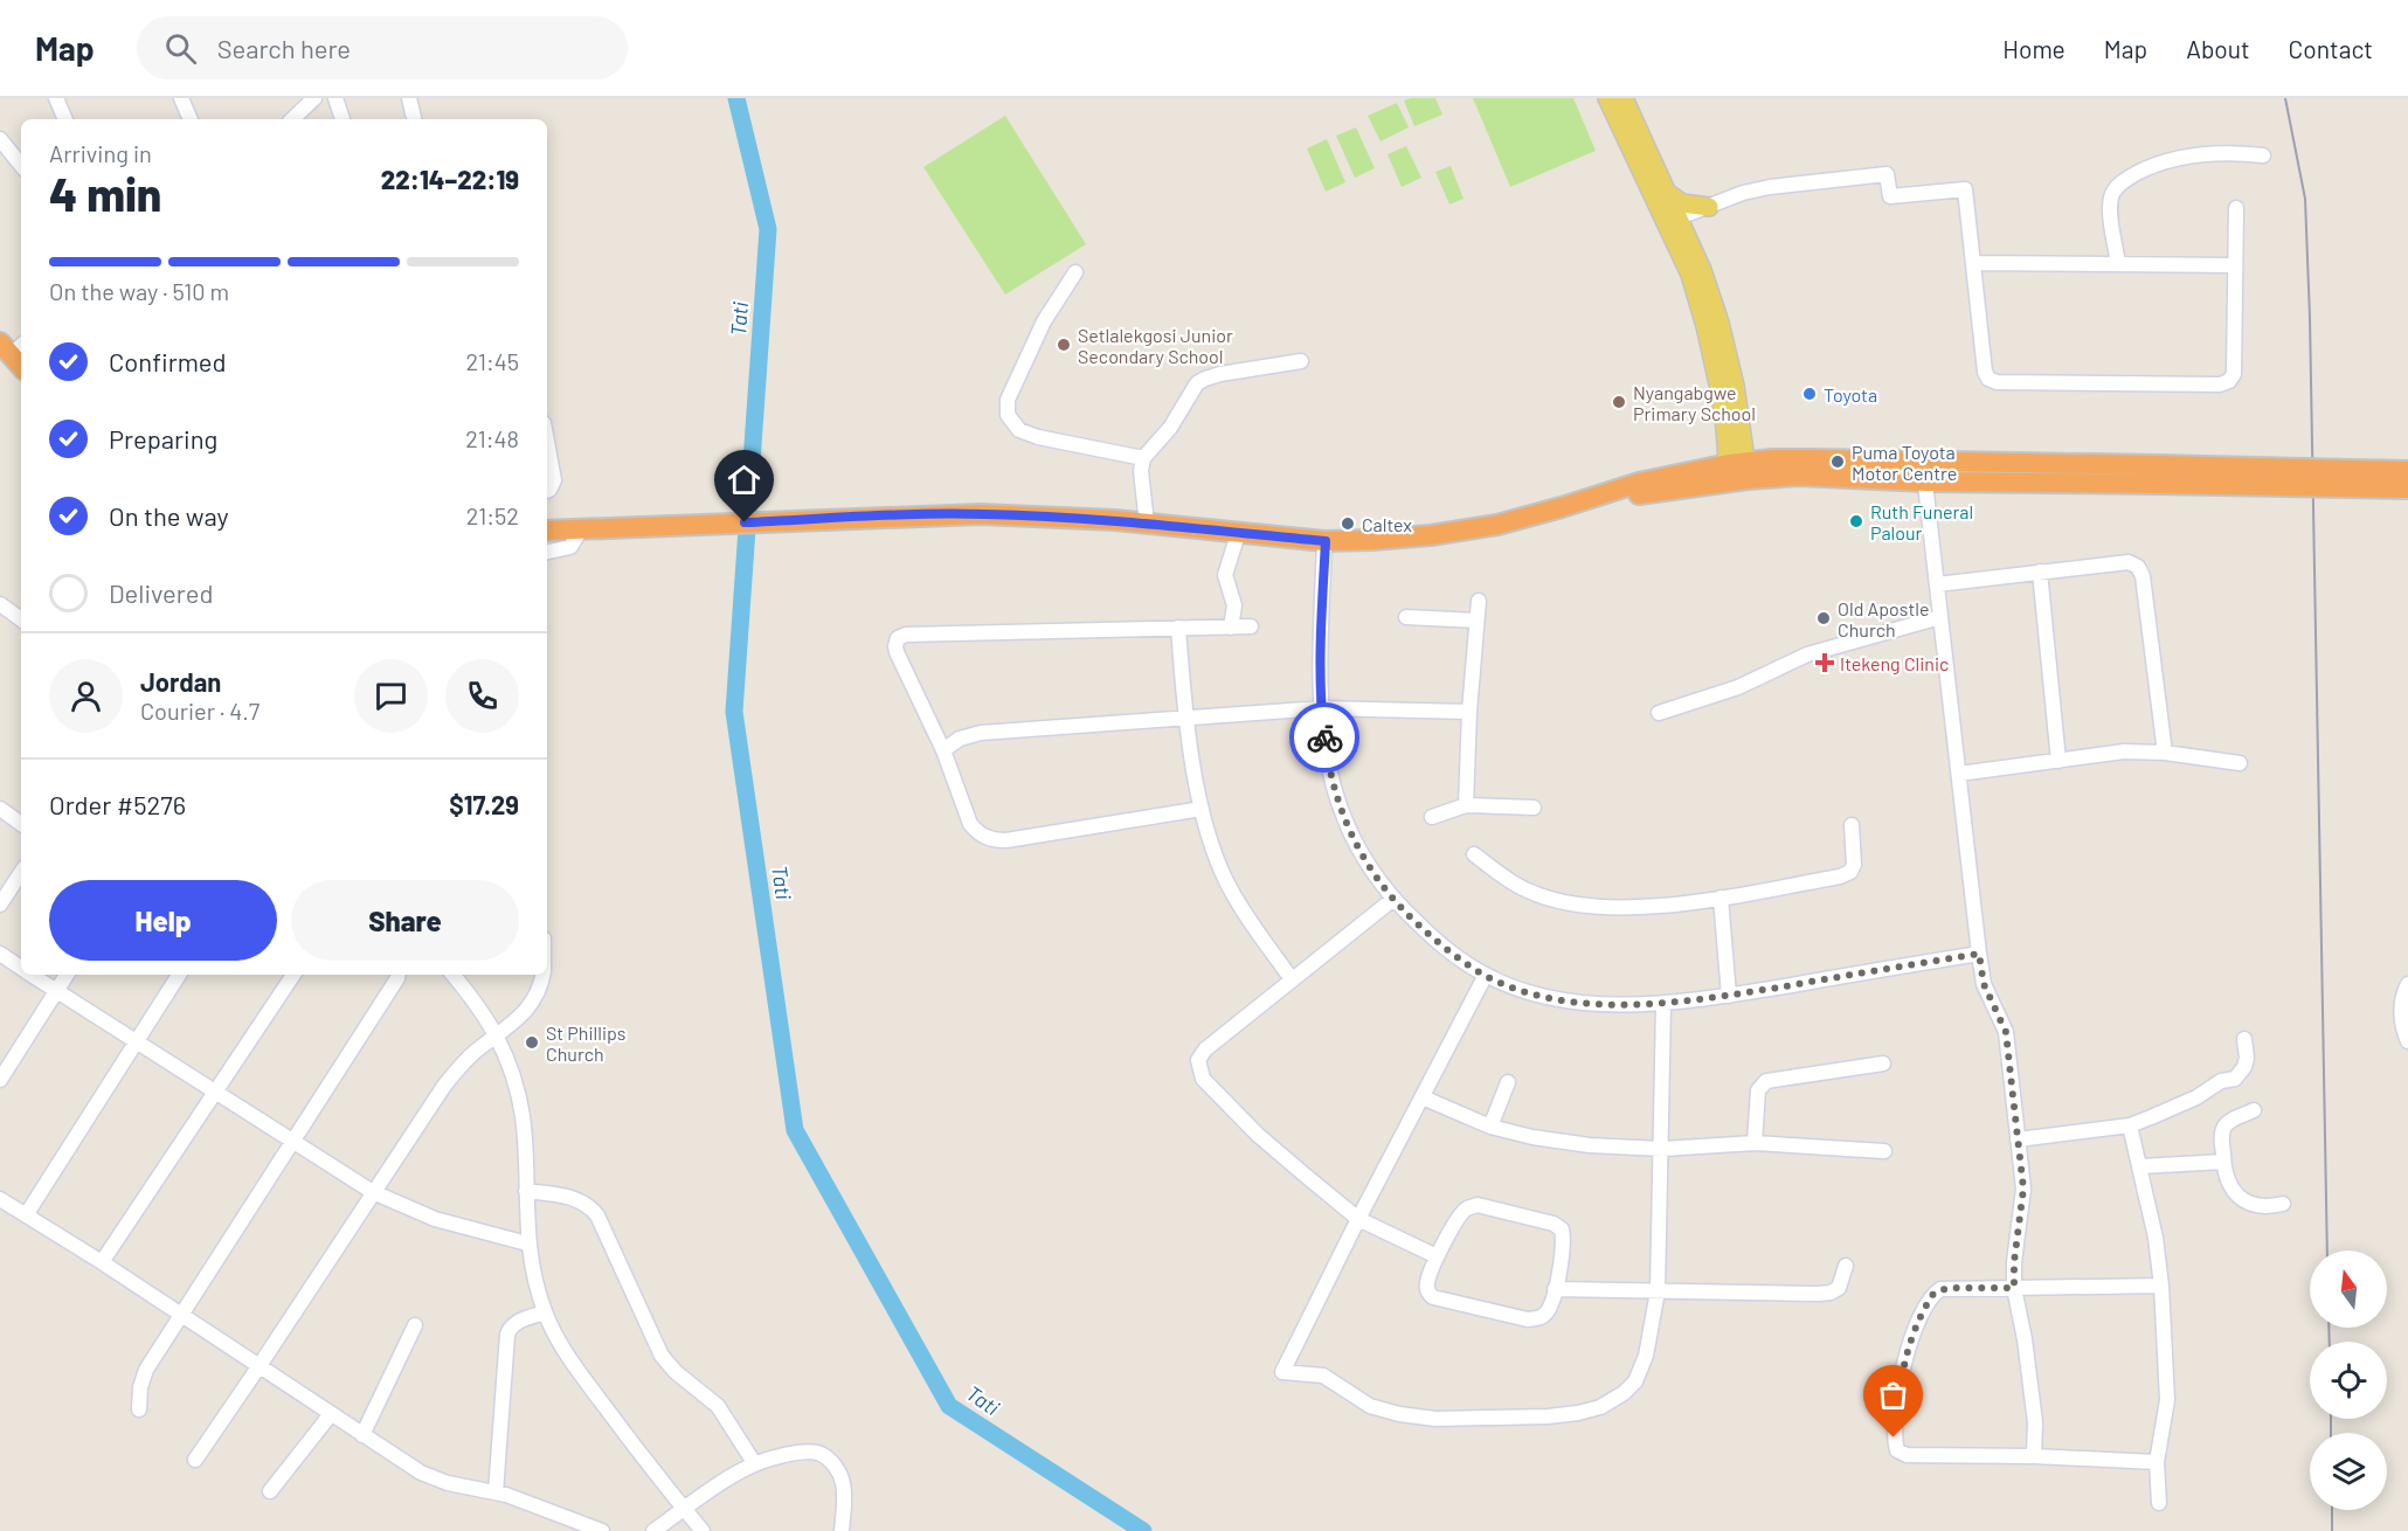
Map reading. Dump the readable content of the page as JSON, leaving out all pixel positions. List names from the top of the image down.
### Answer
{
  "water": ["Tati"],
  "places": {
    "other": [
      "Setlalekgosi Junior Secondary School",
      "Toyota",
      "Nyangabgwe Primary School",
      "Puma Toyota Motor Centre",
      "Ruth Funeral Palour",
      "Caltex",
      "Old Apostle Church",
      "St Phillips Church"
    ],
    "health": ["Itekeng Clinic"]
  },
  "north": "top",
  "page": {
    "header": "Map",
    "search": "Search here",
    "nav": [
      "Home",
      "Map",
      "About",
      "Contact"
    ],
    "heading": ["4 min", "Arriving in", "22:14–22:19"],
    "panel": [
      "Jordan",
      "Courier · 4.7",
      "Order #5276",
      "$17.29"
    ],
    "bar": "On the way · 510 m",
    "list": [
      ["Confirmed", "21:45"],
      ["Preparing", "21:48"],
      ["On the way", "21:52"],
      "Delivered"
    ],
    "buttons": ["Help", "Share"]
  }
}
